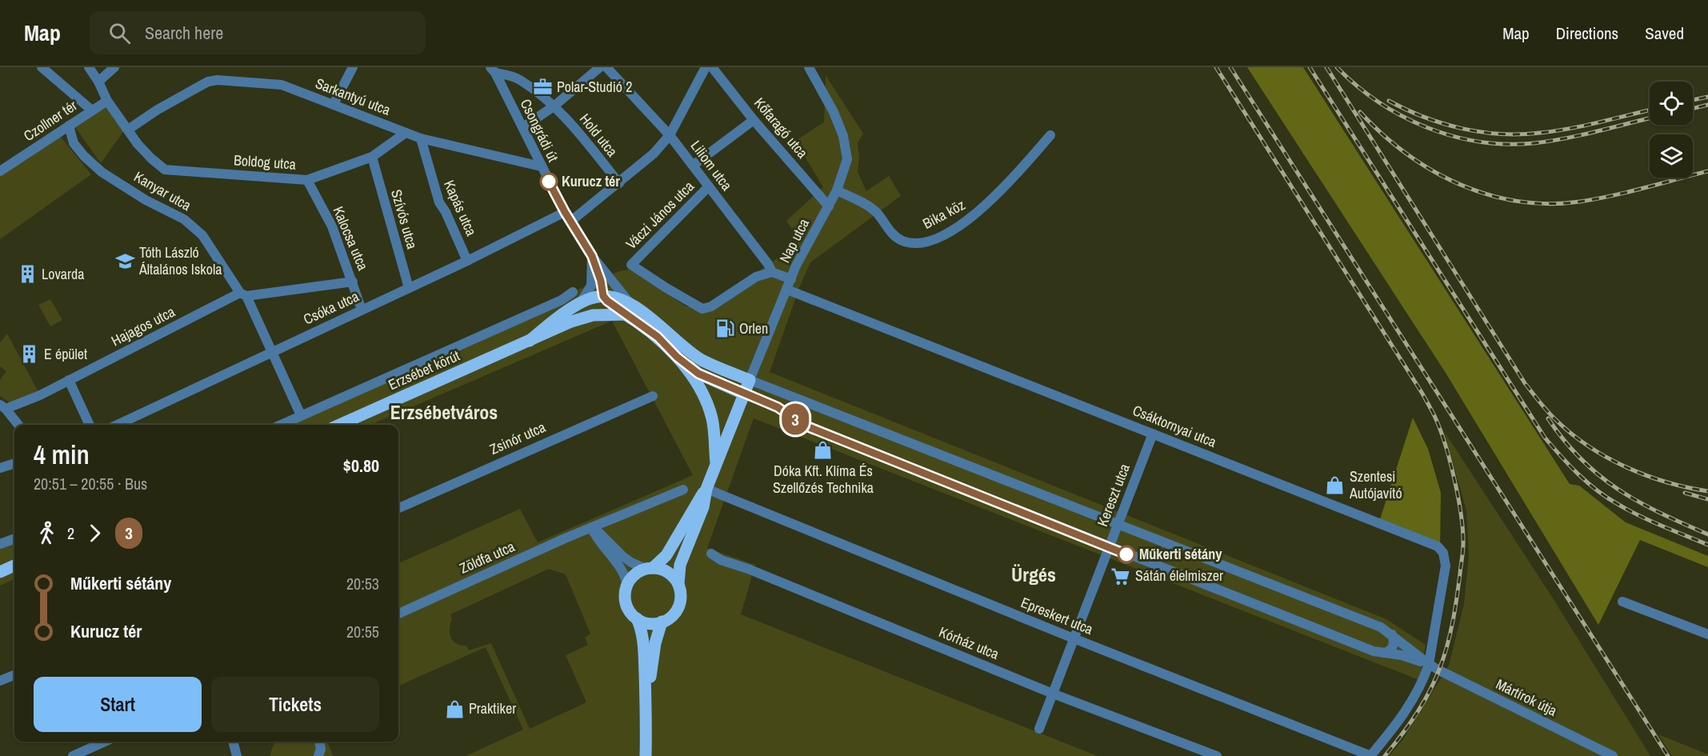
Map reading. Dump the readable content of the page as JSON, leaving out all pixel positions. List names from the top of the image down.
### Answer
{
  "streets": {
    "main road": ["Erzsébet körút"],
    "street": [
      "Sarkantyú utca",
      "Czollner tér",
      "Kőfaragó utca",
      "Csongrádi út",
      "Hold utca",
      "Boldog utca",
      "Liliom utca",
      "Kanyar utca",
      "Kapás utca",
      "Bika köz",
      "Váczi János utca",
      "Szívós utca",
      "Kalocsa utca",
      "Nap utca",
      "Csóka utca",
      "Hajagos utca",
      "Csáktornyai utca",
      "Zsinór utca",
      "Kereszt utca",
      "Zöldfa utca",
      "Epreskert utca",
      "Kórház utca",
      "Mártírok útja"
    ]
  },
  "crossings": [
    ["Sarkantyú utca", "Csongrádi út"],
    ["Sarkantyú utca", "Boldog utca"],
    ["Sarkantyú utca", "Kapás utca"],
    ["Czollner tér", "Boldog utca"],
    ["Czollner tér", "Kanyar utca"],
    ["Kőfaragó utca", "Váczi János utca"],
    ["Kőfaragó utca", "Nap utca"],
    ["Csongrádi út", "Hold utca"],
    ["Csongrádi út", "Csóka utca"],
    ["Csongrádi út", "Erzsébet körút"],
    ["Boldog utca", "Szívós utca"],
    ["Boldog utca", "Kalocsa utca"],
    ["Liliom utca", "Váczi János utca"],
    ["Kanyar utca", "Csóka utca"],
    ["Kanyar utca", "Hajagos utca"],
    ["Kapás utca", "Csóka utca"],
    ["Bika köz", "Nap utca"],
    ["Szívós utca", "Csóka utca"],
    ["Kalocsa utca", "Csóka utca"],
    ["Kalocsa utca", "Hajagos utca"],
    ["Nap utca", "Csáktornyai utca"],
    ["Csáktornyai utca", "Kereszt utca"],
    ["Csáktornyai utca", "Mártírok útja"],
    ["Kereszt utca", "Epreskert utca"],
    ["Kereszt utca", "Kórház utca"]
  ],
  "districts": ["Erzsébetváros", "Ürgés"],
  "places": {
    "office": ["Polar-Studió 2"],
    "other": ["Kurucz tér", "Műkerti sétány"],
    "school or university": ["Tóth László Általános Iskola"],
    "building": ["Lovarda", "E épület"],
    "fuel station": ["Orlen"],
    "shop": ["Dóka Kft. Klíma És Szellőzés Technika", "Szentesi Autójavító", "Praktiker"],
    "supermarket": ["Sátán élelmiszer"]
  },
  "lines": ["bus line 3"],
  "page": {
    "header": "Map",
    "search": "Search here",
    "nav": ["Map", "Directions", "Saved"],
    "on_map": "3",
    "heading": ["4 min", "20:51 – 20:55 · Bus", "$0.80"],
    "legs": ["2", "3"],
    "list": [
      {
        "name": "Műkerti sétány",
        "value": "20:53"
      },
      {
        "name": "Kurucz tér",
        "value": "20:55"
      }
    ],
    "buttons": ["Start", "Tickets"]
  }
}
